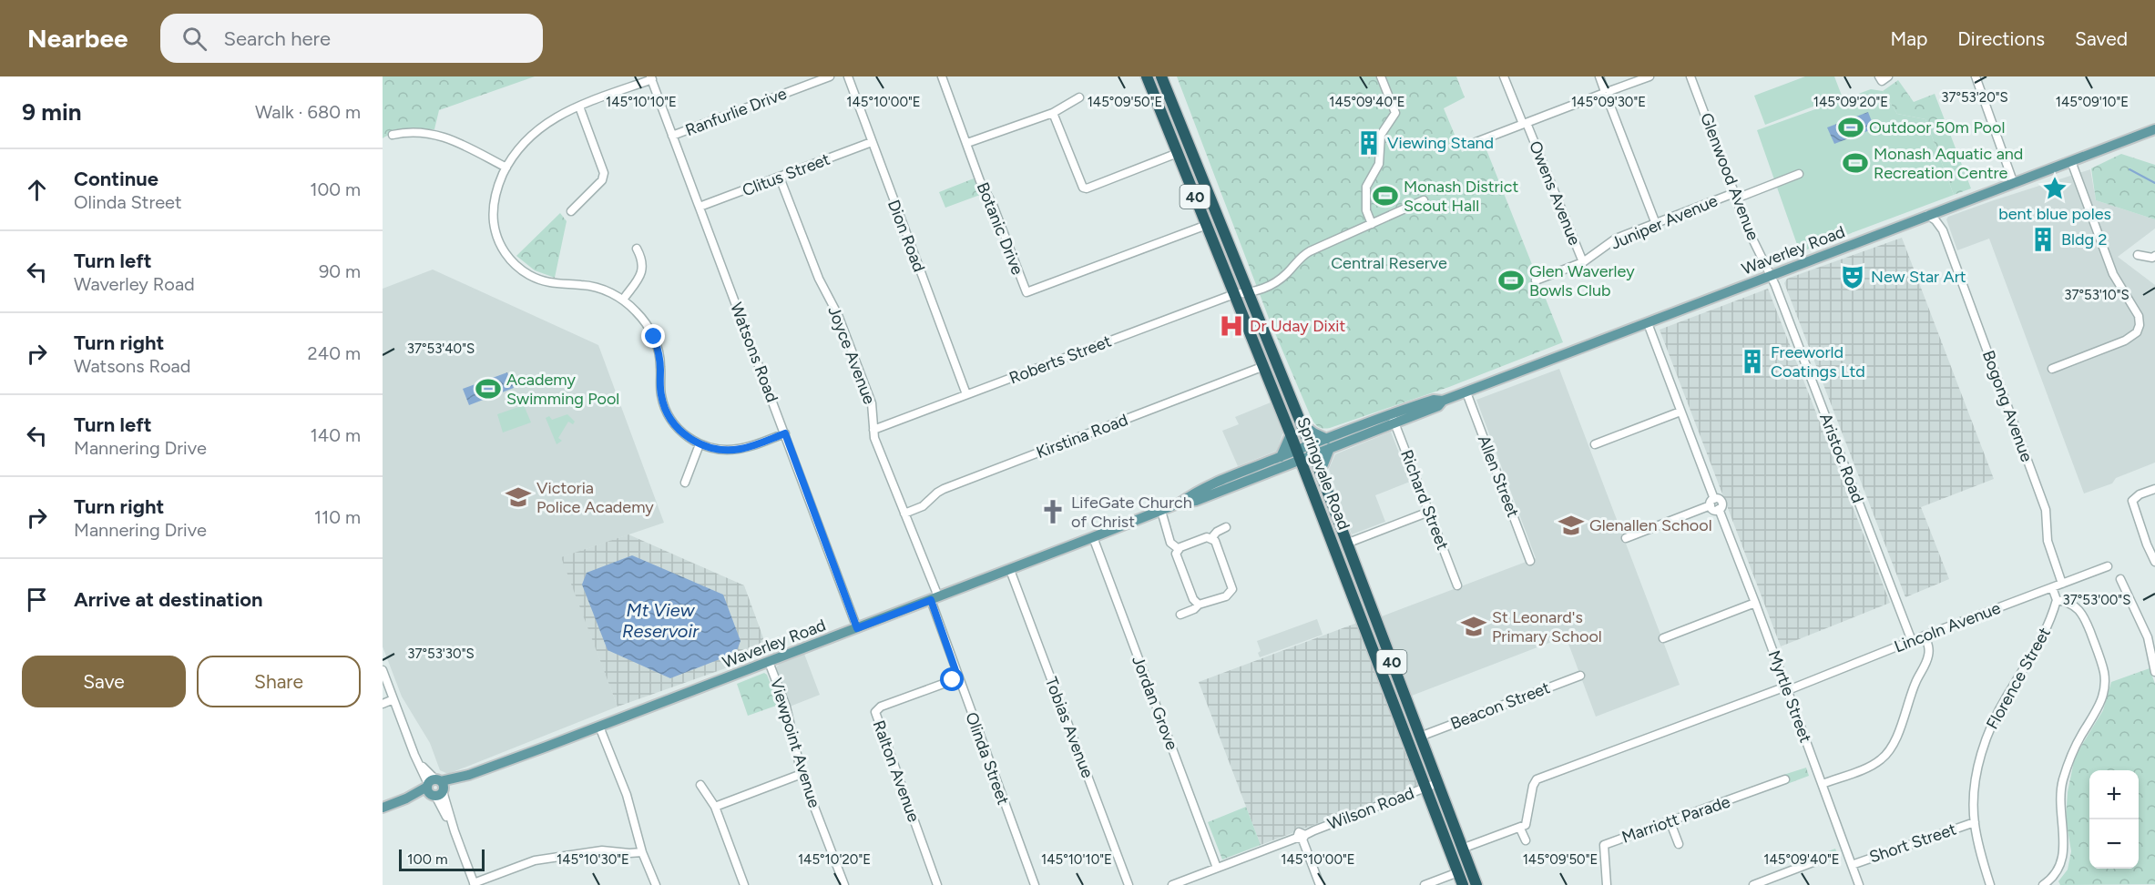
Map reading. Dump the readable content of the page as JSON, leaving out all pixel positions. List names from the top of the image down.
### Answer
{
  "streets": {
    "highway": ["40", "Springvale Road"],
    "main road": ["Waverley Road"],
    "street": [
      "Ranfurlie Drive",
      "Clitus Street",
      "Glenwood Avenue",
      "Owens Avenue",
      "Juniper Avenue",
      "Botanic Drive",
      "Dion Road",
      "Watsons Road",
      "Joyce Avenue",
      "Roberts Street",
      "Bogong Avenue",
      "Kirstina Road",
      "Aristoc Road",
      "Allen Street",
      "Richard Street",
      "Lincoln Avenue",
      "Florence Street",
      "Myrtle Street",
      "Jordan Grove",
      "Beacon Street",
      "Tobias Avenue",
      "Viewpoint Avenue",
      "Olinda Street",
      "Ralton Avenue",
      "Wilson Road",
      "Marriott Parade",
      "Short Street"
    ]
  },
  "crossings": [
    ["Ranfurlie Drive", "Watsons Road"],
    ["Clitus Street", "Dion Road"],
    ["Clitus Street", "Watsons Road"],
    ["Clitus Street", "Joyce Avenue"],
    ["Glenwood Avenue", "Juniper Avenue"],
    ["Glenwood Avenue", "Waverley Road"],
    ["Glenwood Avenue", "Aristoc Road"],
    ["Owens Avenue", "Juniper Avenue"],
    ["Botanic Drive", "Springvale Road"],
    ["Dion Road", "Roberts Street"],
    ["Waverley Road", "Watsons Road"],
    ["Waverley Road", "Joyce Avenue"],
    ["Waverley Road", "Bogong Avenue"],
    ["Waverley Road", "Aristoc Road"],
    ["Waverley Road", "Springvale Road"],
    ["Waverley Road", "Allen Street"],
    ["Waverley Road", "Richard Street"],
    ["Waverley Road", "Jordan Grove"],
    ["Waverley Road", "Tobias Avenue"],
    ["Waverley Road", "Viewpoint Avenue"],
    ["Waverley Road", "Olinda Street"],
    ["Joyce Avenue", "Roberts Street"],
    ["Joyce Avenue", "Kirstina Road"],
    ["Joyce Avenue", "Olinda Street"],
    ["Roberts Street", "Springvale Road"],
    ["Bogong Avenue", "Lincoln Avenue"],
    ["Kirstina Road", "Springvale Road"],
    ["Aristoc Road", "Lincoln Avenue"],
    ["Springvale Road", "Beacon Street"],
    ["Springvale Road", "Wilson Road"],
    ["Lincoln Avenue", "Myrtle Street"],
    ["Florence Street", "Short Street"],
    ["Myrtle Street", "Short Street"],
    ["Jordan Grove", "Wilson Road"],
    ["Olinda Street", "Ralton Avenue"]
  ],
  "water": ["Mt View Reservoir"],
  "parks": ["Central Reserve"],
  "places": {
    "sports": [
      "Outdoor 50m Pool",
      "Monash Aquatic and Recreation Centre",
      "Monash District Scout Hall",
      "Glen Waverley Bowls Club",
      "Academy Swimming Pool"
    ],
    "building": ["Viewing Stand", "Bldg 2", "Freeworld Coatings Ltd"],
    "place": ["bent blue poles"],
    "theatre": ["New Star Art"],
    "hospital": ["Dr Uday Dixit"],
    "school or university": ["Victoria Police Academy", "Glenallen School", "St Leonard's Primary School"],
    "church": ["LifeGate Church of Christ"]
  },
  "scale_bar": "100 m",
  "page": {
    "header": "Nearbee",
    "search": "Search here",
    "nav": ["Map", "Directions", "Saved"],
    "heading": ["9 min", "Walk · 680 m"],
    "list": [
      ["Continue", "Olinda Street", "100 m"],
      ["Turn left", "Waverley Road", "90 m"],
      ["Turn right", "Watsons Road", "240 m"],
      ["Turn left", "Mannering Drive", "140 m"],
      ["Turn right", "Mannering Drive", "110 m"],
      "Arrive at destination"
    ],
    "buttons": ["Save", "Share"],
    "map_buttons": ["+", "−"],
    "scale": "100 m"
  },
  "coordinates": [
    "37°53'20\"S",
    "145°09'10\"E",
    "145°10'10\"E",
    "145°10'00\"E",
    "145°09'50\"E",
    "145°09'40\"E",
    "145°09'30\"E",
    "145°09'20\"E",
    "37°53'10\"S",
    "37°53'40\"S",
    "37°53'00\"S",
    "37°53'30\"S",
    "145°10'30\"E",
    "145°10'20\"E"
  ]
}
